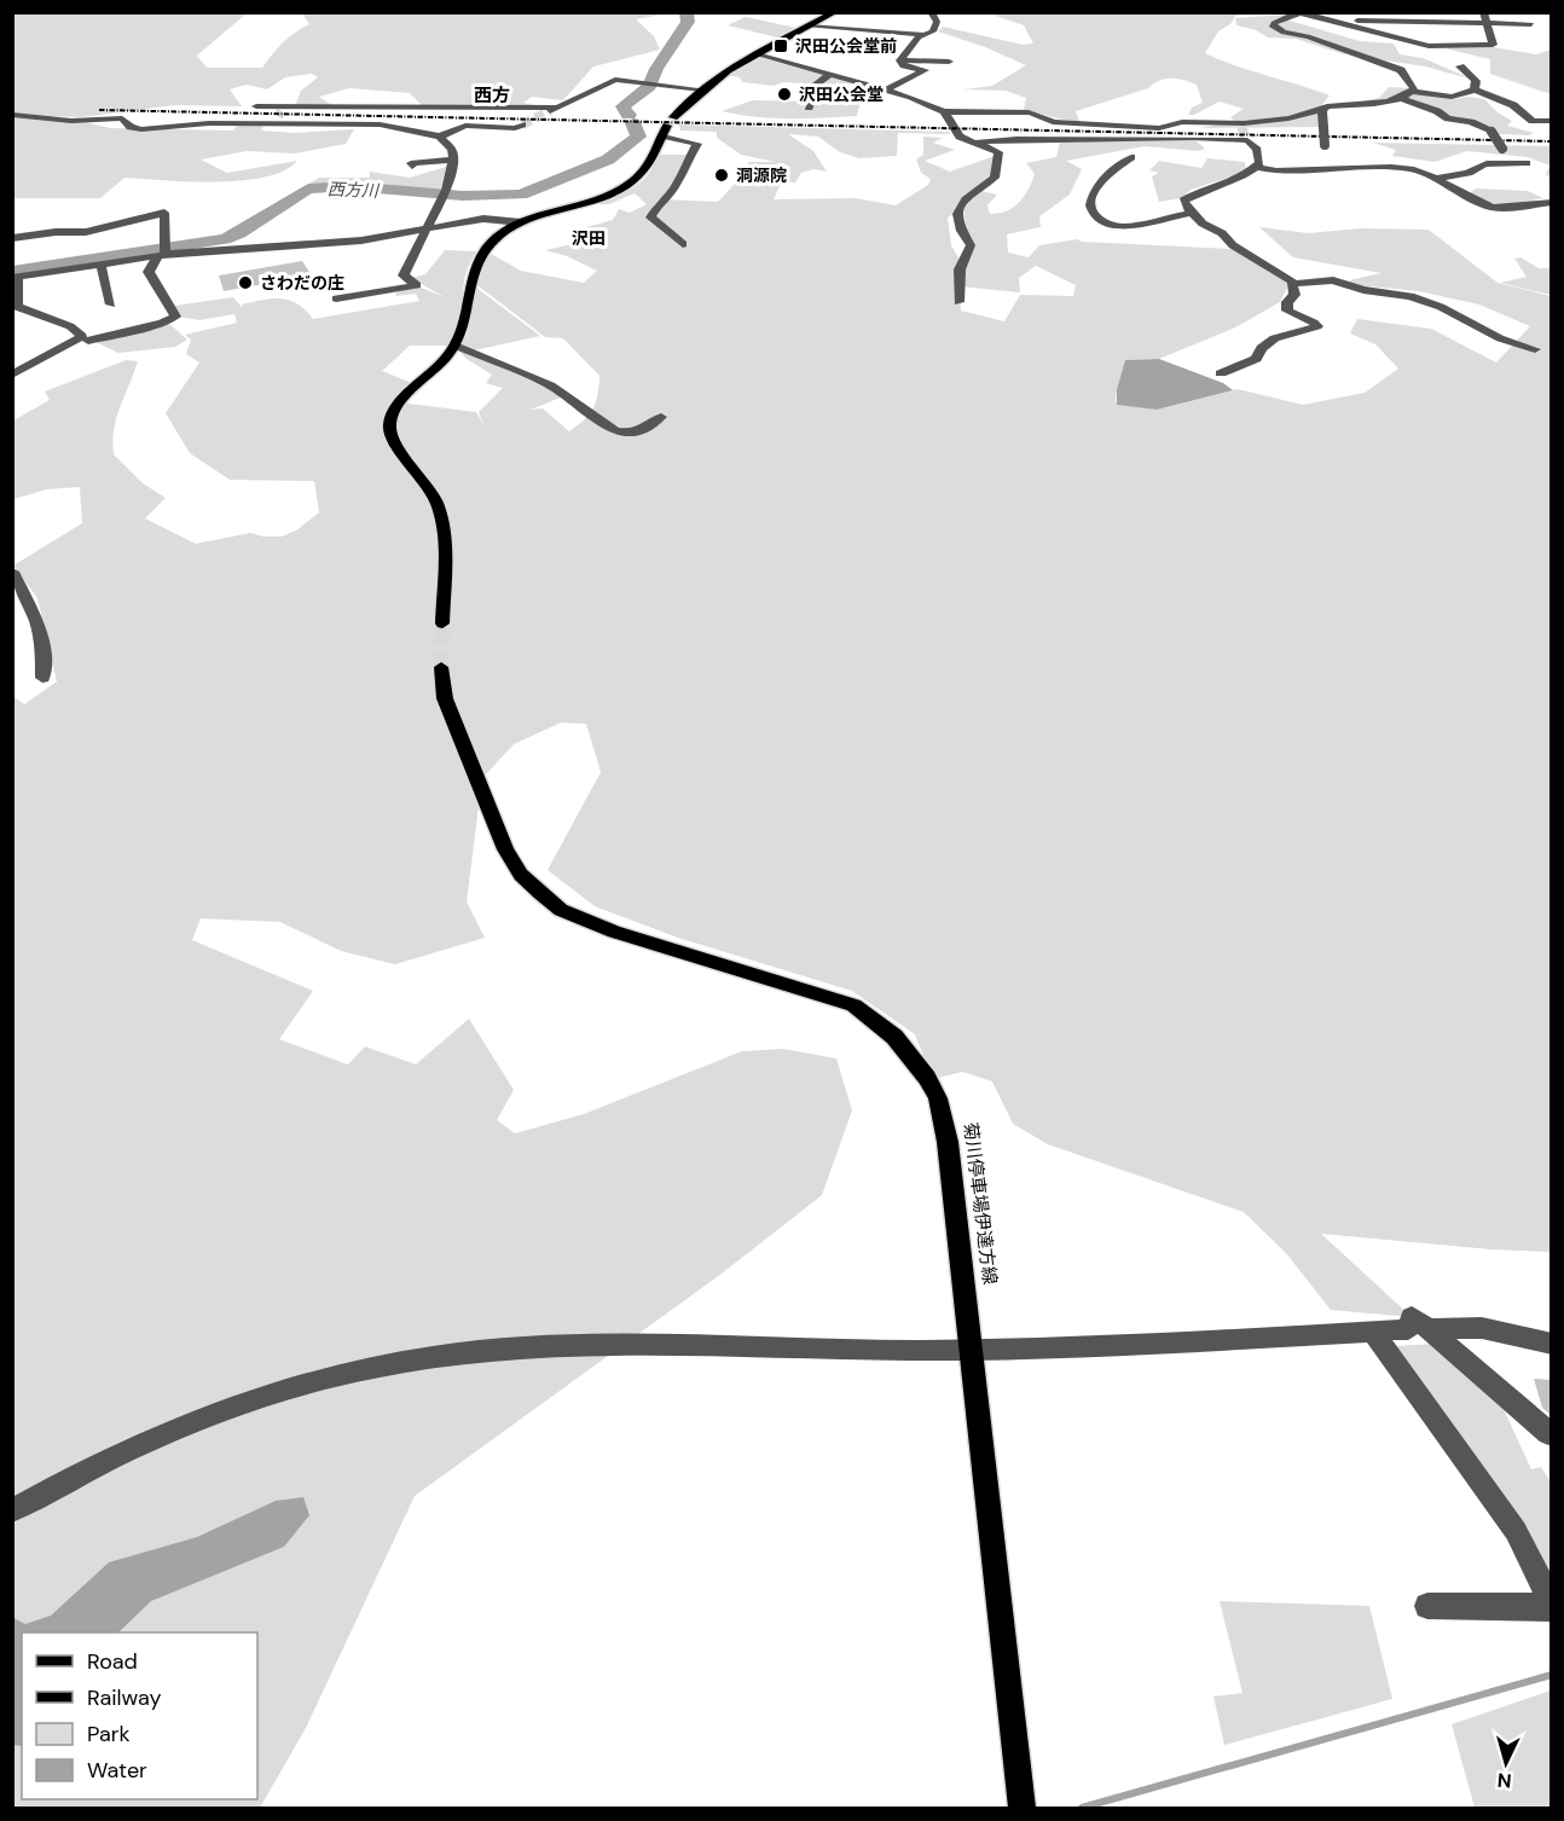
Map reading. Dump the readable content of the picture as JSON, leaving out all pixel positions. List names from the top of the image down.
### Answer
{
  "streets": {
    "main road": ["菊川停車場伊達方線"]
  },
  "districts": ["西方", "沢田"],
  "water": ["西方川"],
  "places": {
    "transit": ["沢田公会堂前"],
    "other": ["沢田公会堂", "洞源院", "さわだの庄"]
  },
  "legend": [
    "Road",
    "Railway",
    "Park",
    "Water"
  ],
  "north": "bottom"
}
